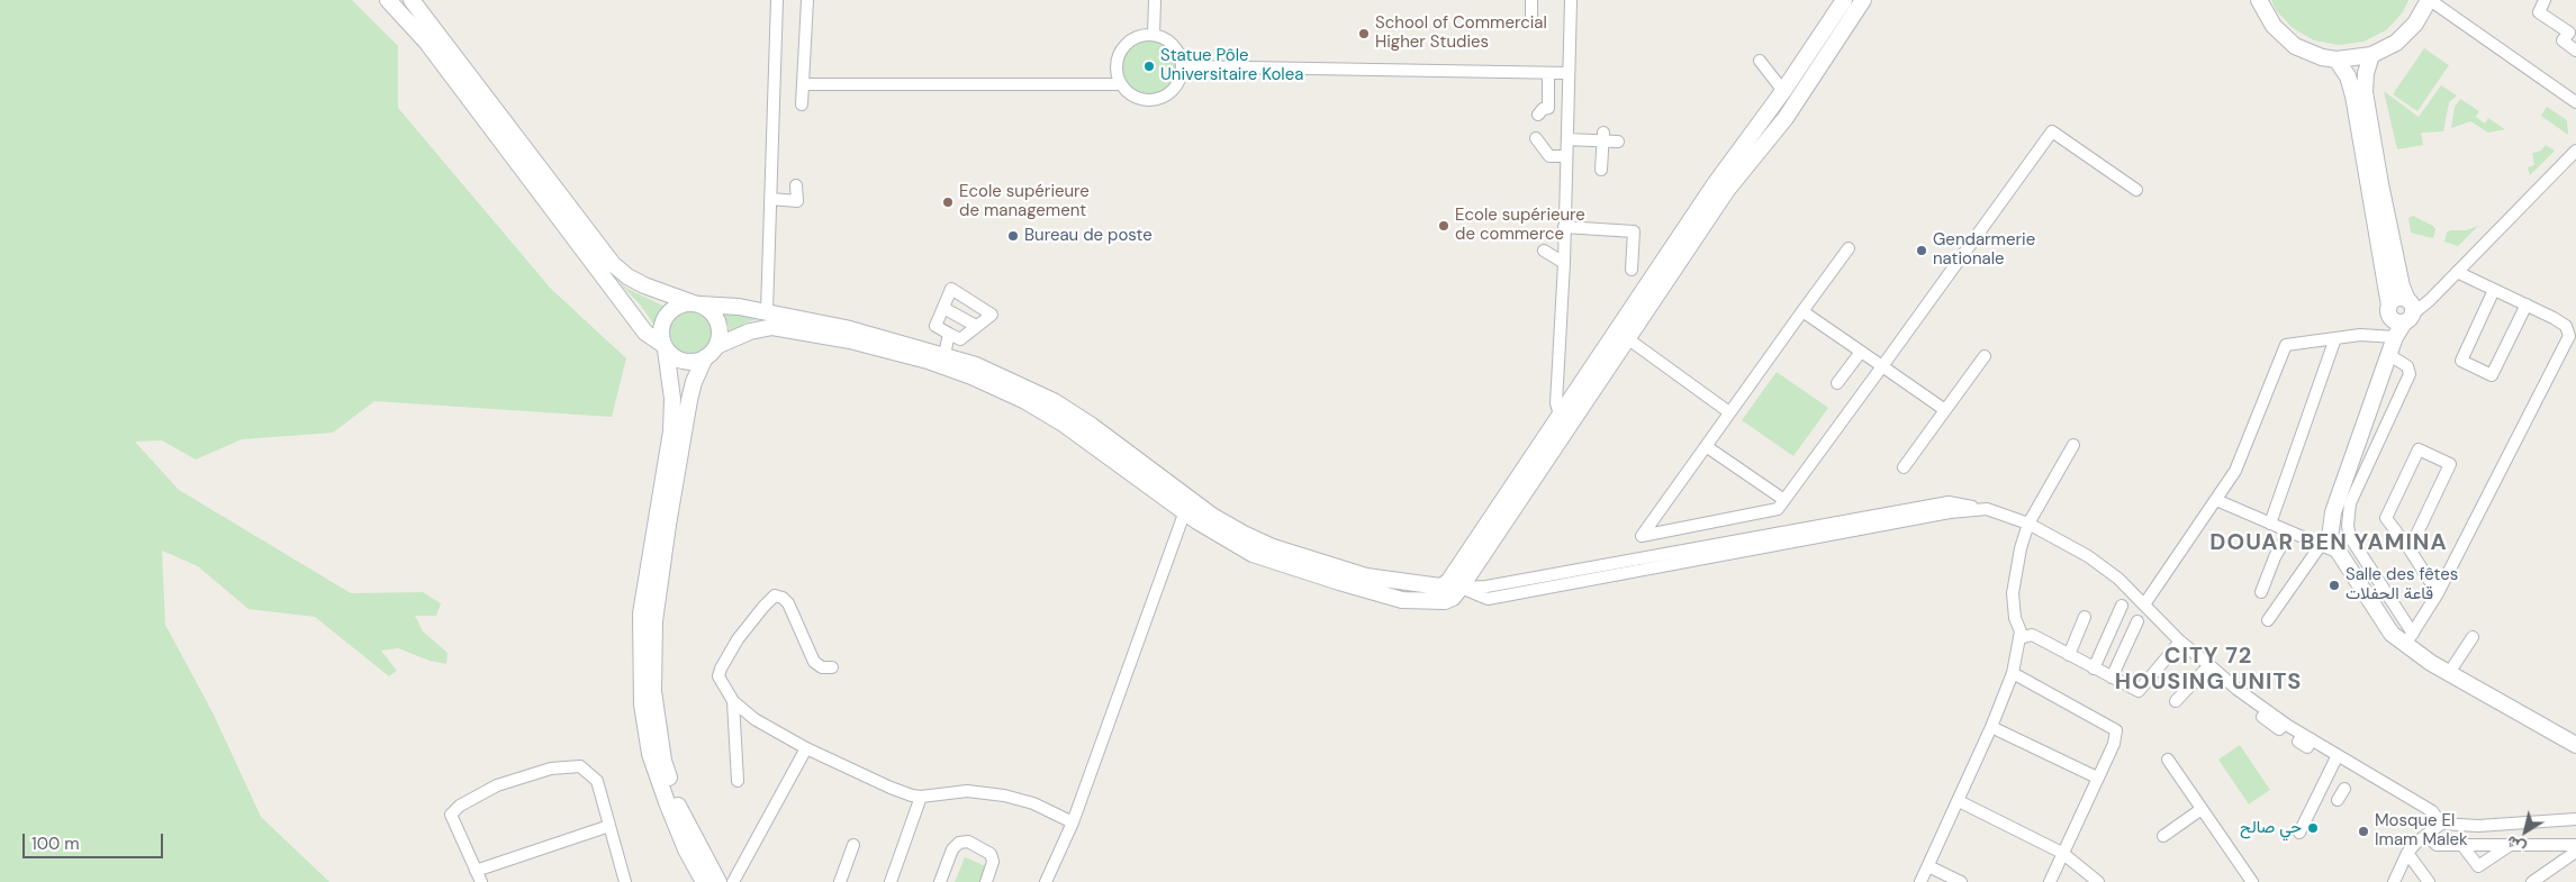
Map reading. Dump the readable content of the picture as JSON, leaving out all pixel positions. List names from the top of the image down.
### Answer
{
  "districts": ["DOUAR BEN YAMINA", "CITY 72 HOUSING UNITS"],
  "places": [
    "School of Commercial Higher Studies",
    "Statue Pôle Universitaire Kolea",
    "Ecole supérieure de management",
    "Ecole supérieure de commerce",
    "Bureau de poste",
    "Gendarmerie nationale",
    "Salle des fêtes قاعة الحفلات",
    "حي صالح",
    "Mosque El Imam Malek"
  ],
  "scale_bar": "100 m",
  "north": "bottom left"
}
